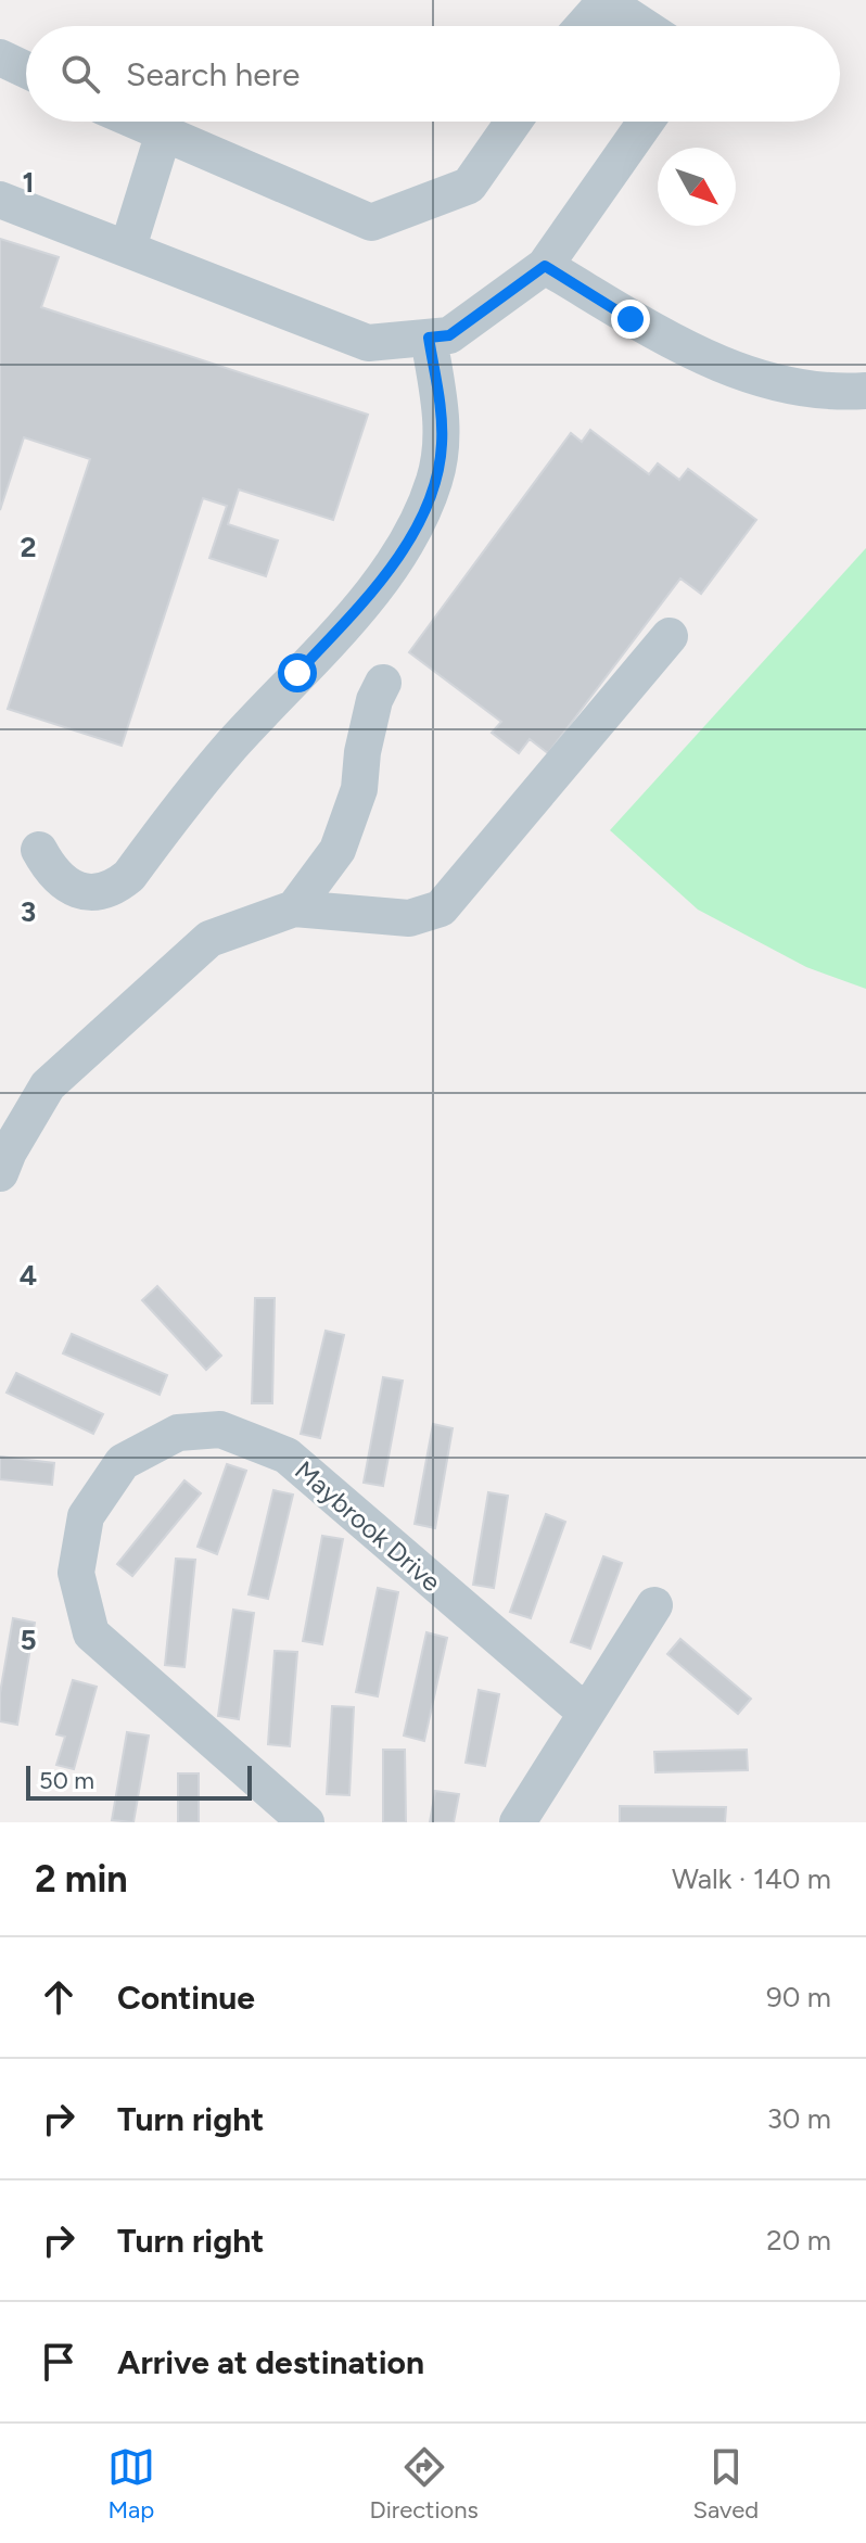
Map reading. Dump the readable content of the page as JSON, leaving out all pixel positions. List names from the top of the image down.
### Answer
{
  "streets": {
    "street": ["Maybrook Drive"]
  },
  "scale_bar": "50 m",
  "north": "bottom right",
  "page": {
    "search": "Search here",
    "scale": "50 m",
    "heading": ["2 min", "Walk · 140 m"],
    "list": [
      ["Continue", "90 m"],
      ["Turn right", "30 m"],
      ["Turn right", "20 m"],
      "Arrive at destination"
    ],
    "nav": ["Map", "Directions", "Saved"]
  },
  "grid": {
    "rows": [
      "1",
      "2",
      "3",
      "4",
      "5"
    ]
  }
}
